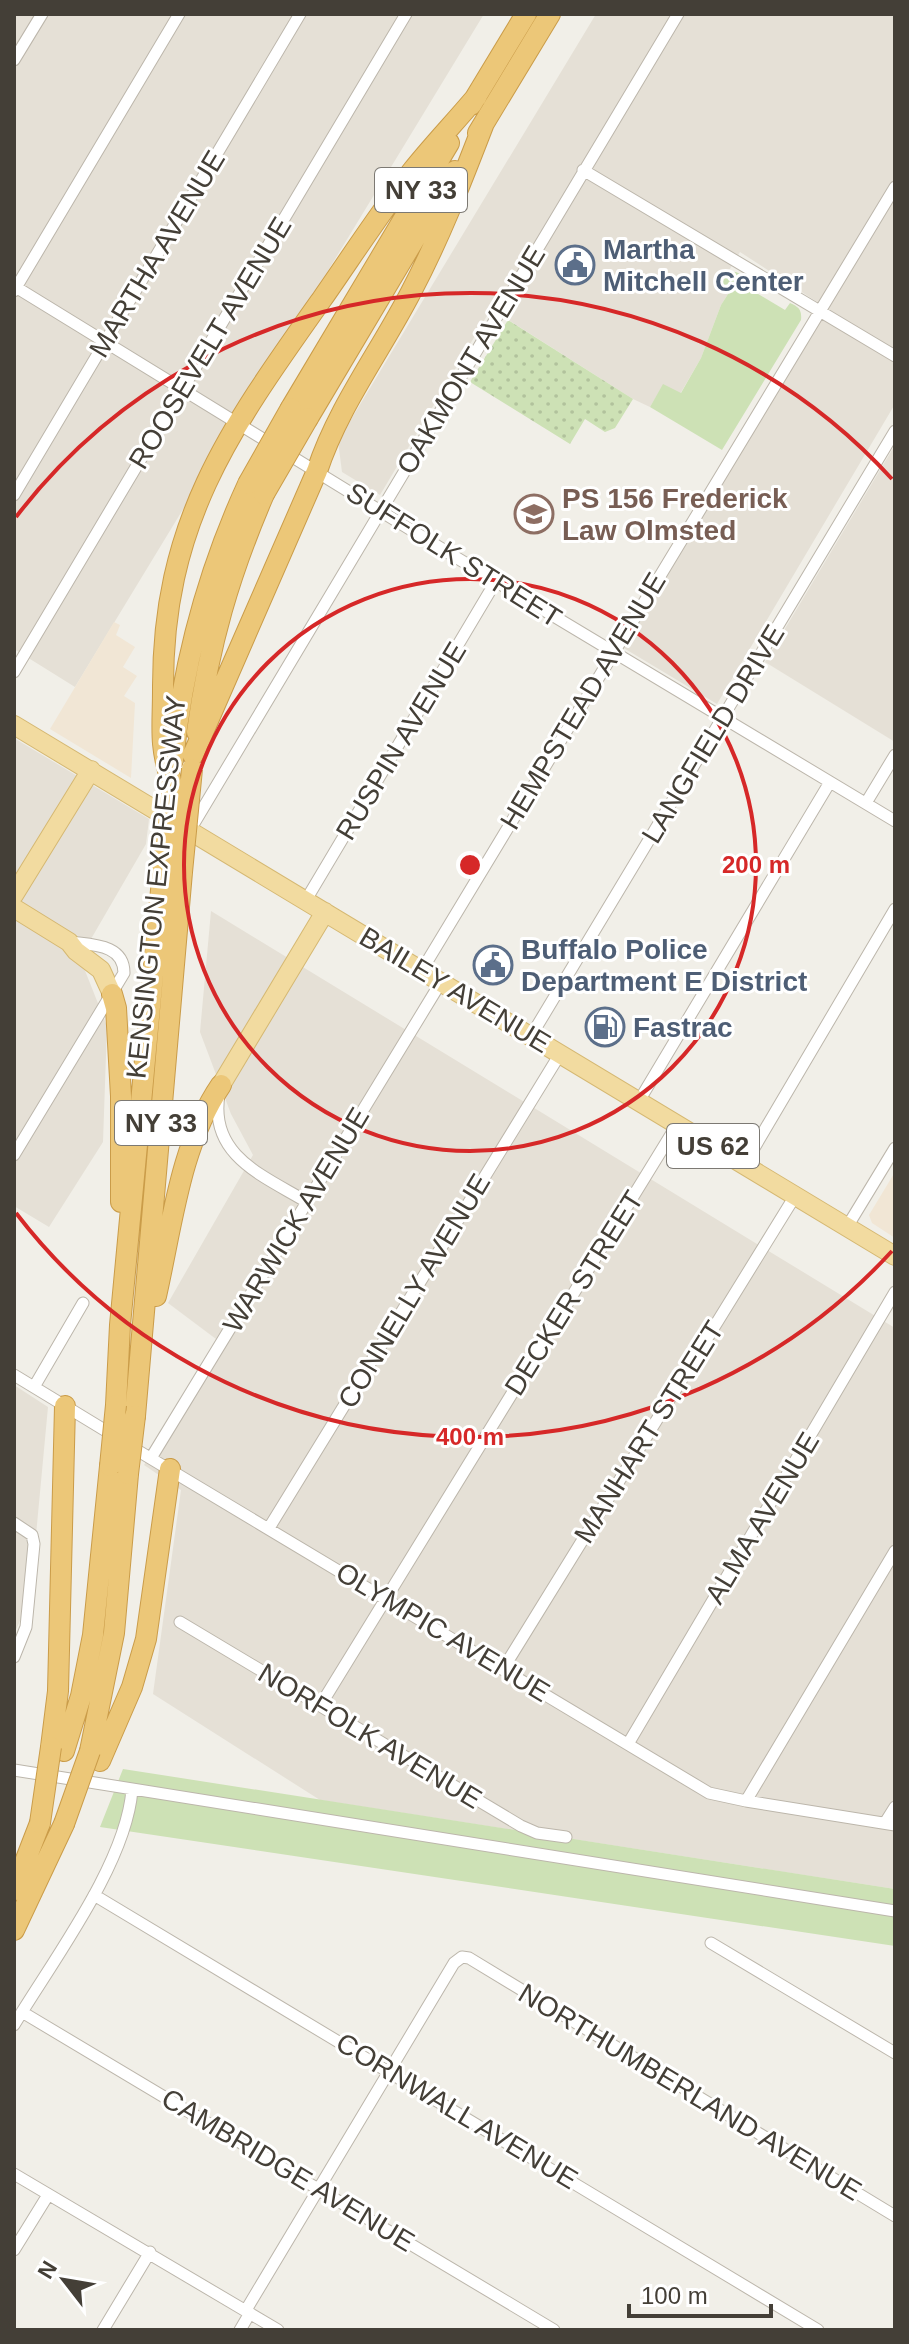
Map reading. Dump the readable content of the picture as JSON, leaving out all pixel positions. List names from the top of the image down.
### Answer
{
  "streets": {
    "highway": ["NY 33", "KENSINGTON EXPRESSWAY"],
    "main road": ["BAILEY AVENUE", "US 62"],
    "street": [
      "MARTHA AVENUE",
      "ROOSEVELT AVENUE",
      "OAKMONT AVENUE",
      "SUFFOLK STREET",
      "HEMPSTEAD AVENUE",
      "LANGFIELD DRIVE",
      "RUSPIN AVENUE",
      "WARWICK AVENUE",
      "CONNELLY AVENUE",
      "DECKER STREET",
      "MANHART STREET",
      "ALMA AVENUE",
      "OLYMPIC AVENUE",
      "NORFOLK AVENUE",
      "NORTHUMBERLAND AVENUE",
      "CORNWALL AVENUE",
      "CAMBRIDGE AVENUE"
    ]
  },
  "crossings": [
    ["MARTHA AVENUE", "SUFFOLK STREET"],
    ["ROOSEVELT AVENUE", "SUFFOLK STREET"],
    ["OAKMONT AVENUE", "SUFFOLK STREET"],
    ["OAKMONT AVENUE", "BAILEY AVENUE"],
    ["SUFFOLK STREET", "HEMPSTEAD AVENUE"],
    ["SUFFOLK STREET", "LANGFIELD DRIVE"],
    ["SUFFOLK STREET", "RUSPIN AVENUE"],
    ["HEMPSTEAD AVENUE", "BAILEY AVENUE"],
    ["LANGFIELD DRIVE", "BAILEY AVENUE"],
    ["RUSPIN AVENUE", "BAILEY AVENUE"],
    ["BAILEY AVENUE", "WARWICK AVENUE"],
    ["BAILEY AVENUE", "CONNELLY AVENUE"],
    ["BAILEY AVENUE", "DECKER STREET"],
    ["BAILEY AVENUE", "MANHART STREET"],
    ["WARWICK AVENUE", "OLYMPIC AVENUE"],
    ["CONNELLY AVENUE", "OLYMPIC AVENUE"],
    ["DECKER STREET", "OLYMPIC AVENUE"],
    ["DECKER STREET", "NORFOLK AVENUE"],
    ["MANHART STREET", "OLYMPIC AVENUE"],
    ["ALMA AVENUE", "OLYMPIC AVENUE"],
    ["NORTHUMBERLAND AVENUE", "CORNWALL AVENUE"]
  ],
  "places": {
    "public building": ["Martha Mitchell Center", "Buffalo Police Department E District"],
    "school or university": ["PS 156 Frederick Law Olmsted"],
    "fuel station": ["Fastrac"]
  },
  "scale_bar": "100 m",
  "north": "top left",
  "rings": ["200 m", "400 m"]
}
